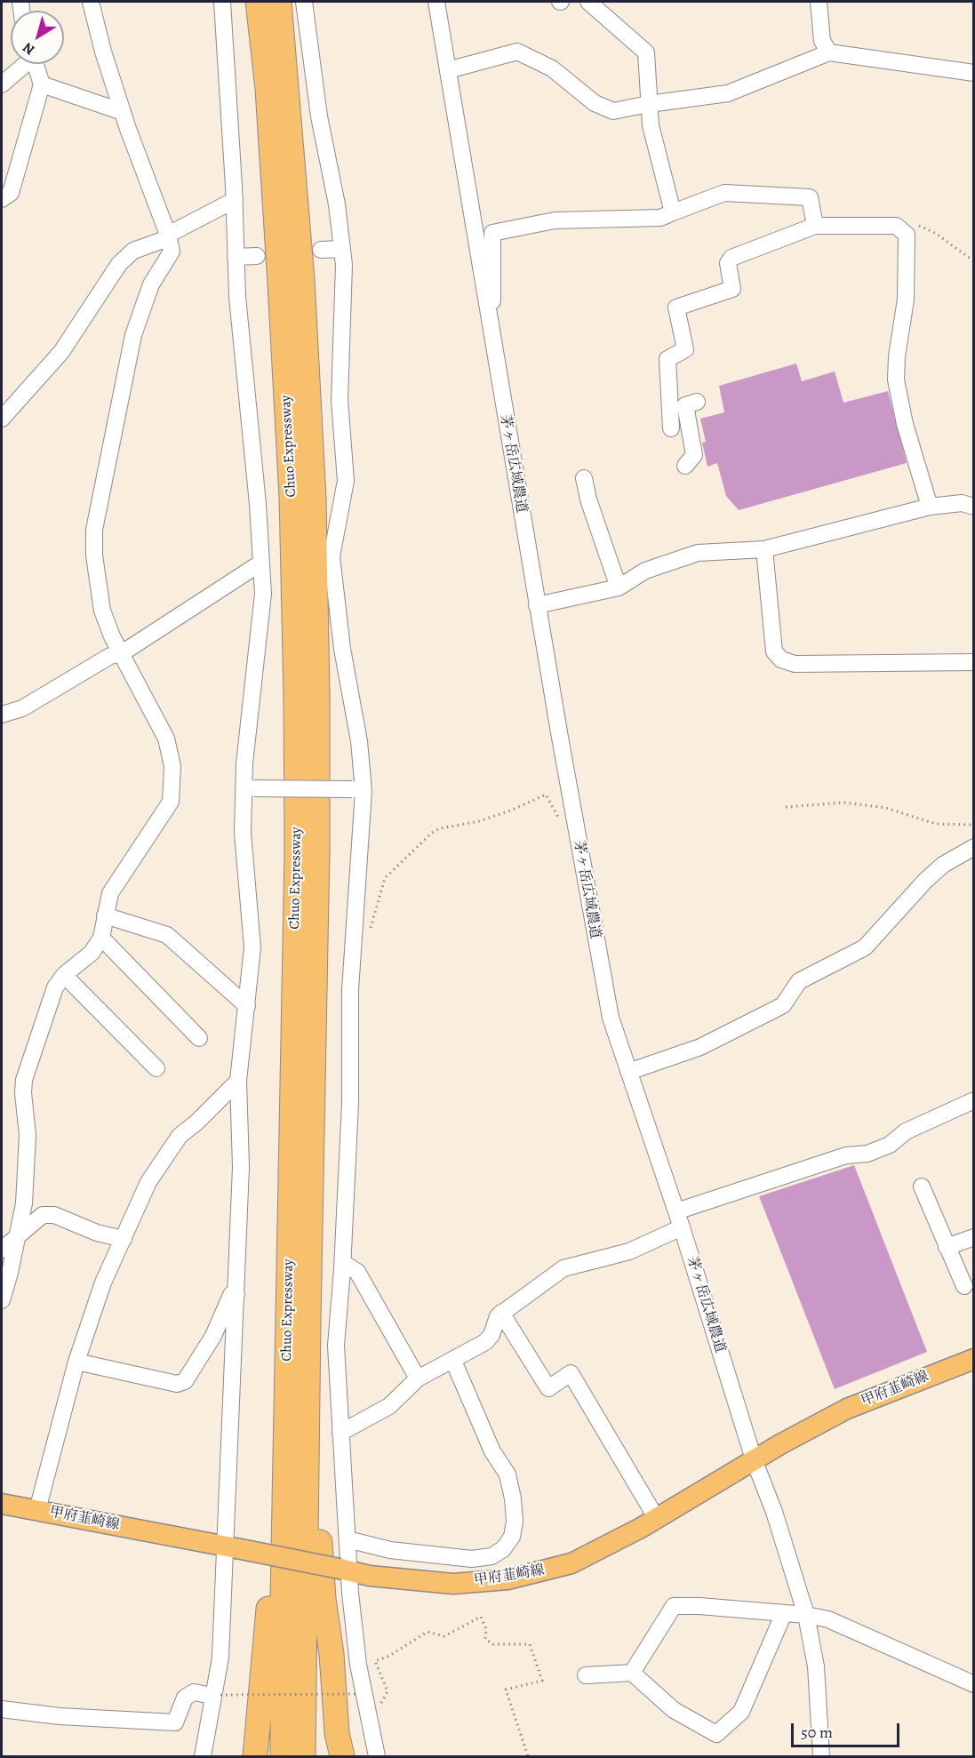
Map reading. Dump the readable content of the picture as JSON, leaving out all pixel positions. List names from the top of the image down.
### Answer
{
  "streets": {
    "highway": ["Chuo Expressway"],
    "main road": ["甲府韮崎線"],
    "street": ["茅ヶ岳広域農道"]
  },
  "crossings": [
    ["茅ヶ岳広域農道", "甲府韮崎線"]
  ],
  "scale_bar": "50 m",
  "north": "bottom left"
}
